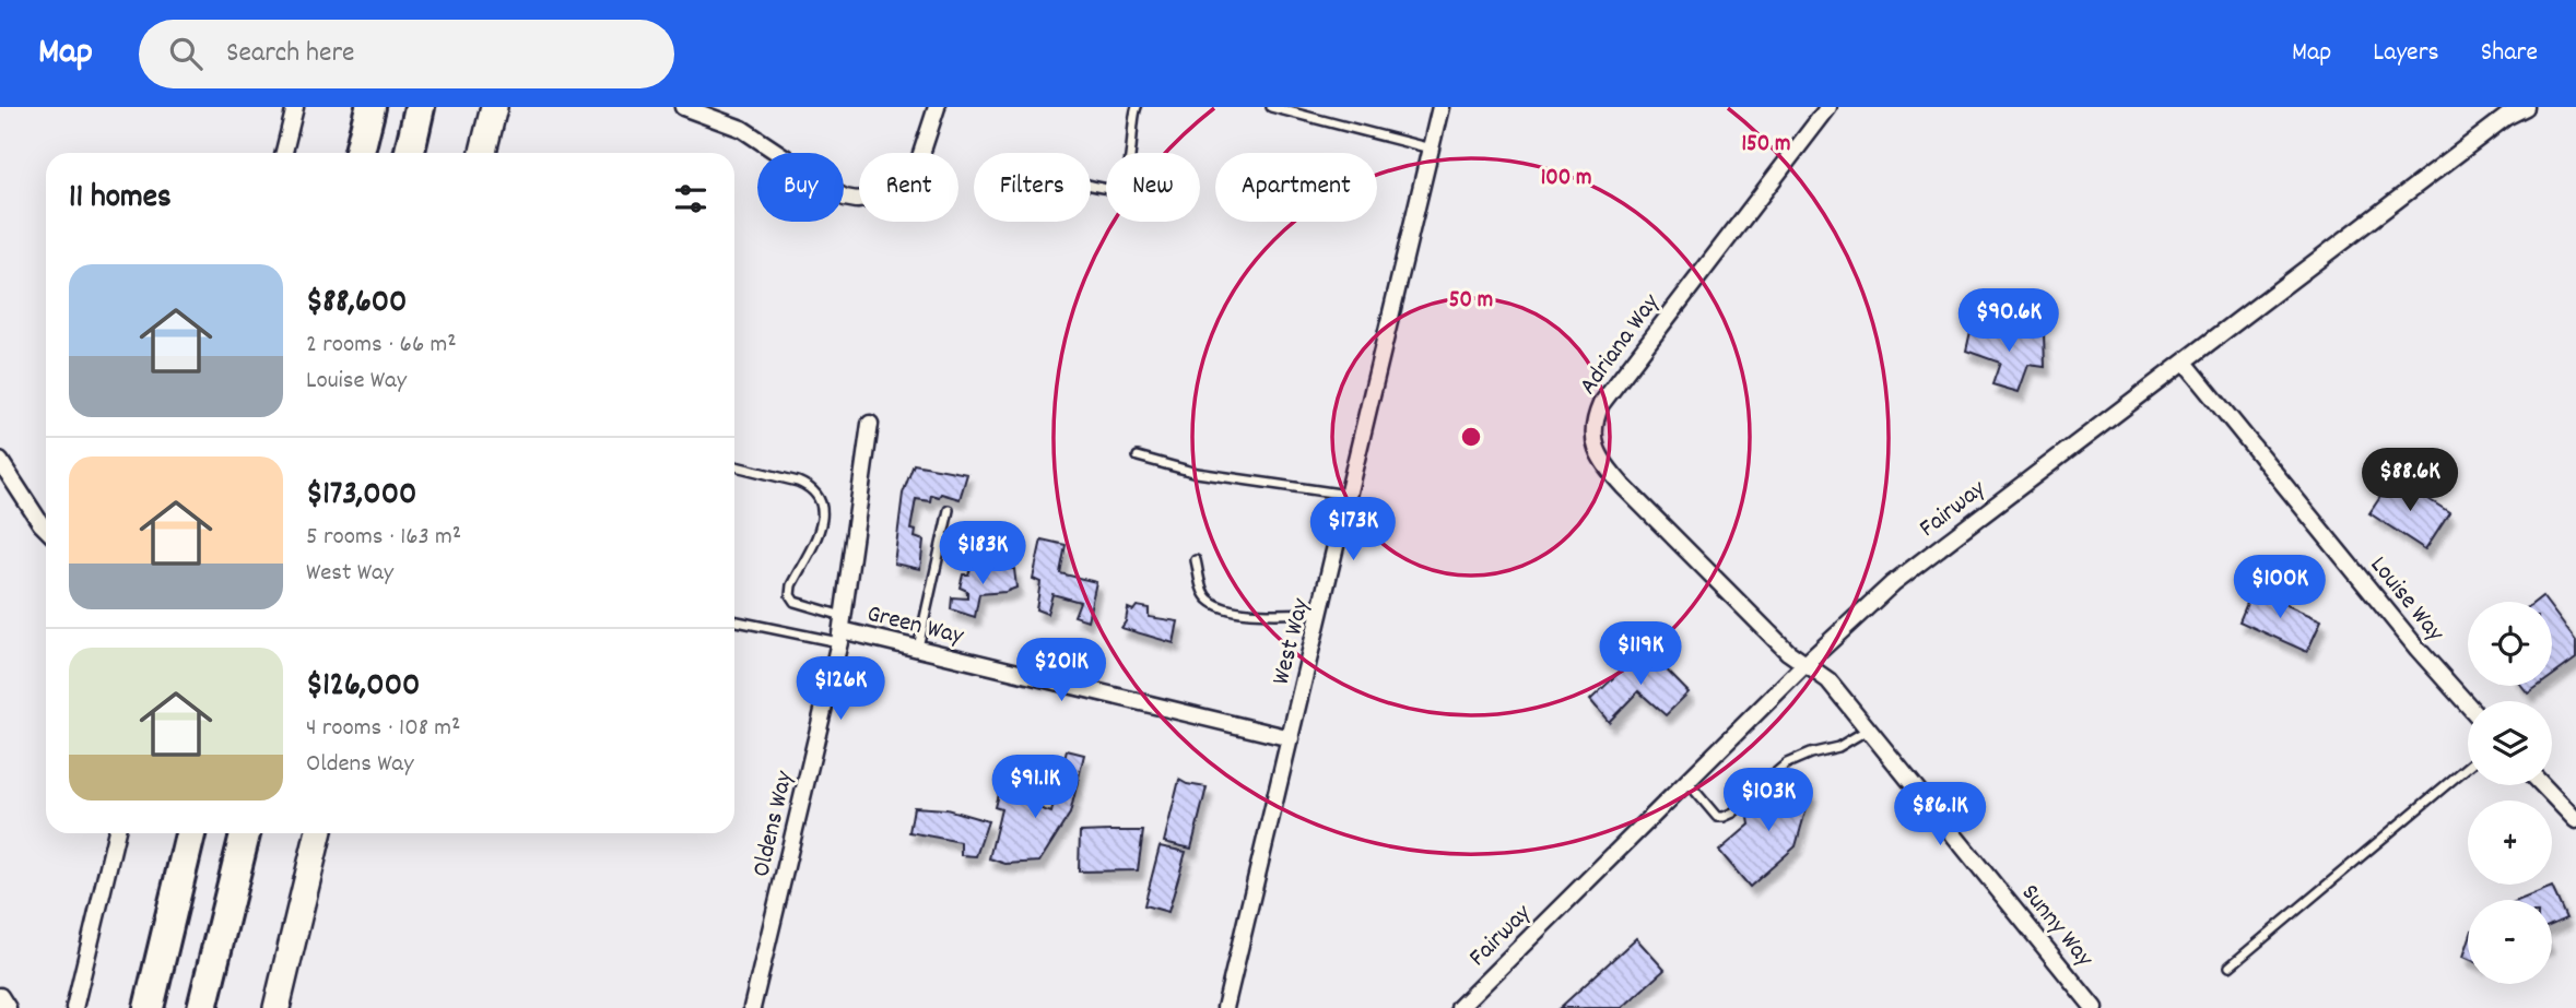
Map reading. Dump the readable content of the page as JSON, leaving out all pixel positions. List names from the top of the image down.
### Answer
{
  "streets": {
    "street": [
      "Adriana Way",
      "Fairway",
      "Louise Way",
      "Green Way",
      "West Way",
      "Oldens Way",
      "Sunny Way"
    ]
  },
  "crossings": [
    ["Adriana Way", "Fairway"],
    ["Adriana Way", "Sunny Way"],
    ["Fairway", "Louise Way"],
    ["Fairway", "Sunny Way"],
    ["Green Way", "West Way"],
    ["Green Way", "Oldens Way"]
  ],
  "page": {
    "header": "Map",
    "search": "Search here",
    "nav": ["Map", "Layers", "Share"],
    "chip": [
      "Buy",
      "Rent",
      "Filters",
      "New",
      "Apartment"
    ],
    "heading": "11 homes",
    "list": [
      {
        "name": "$88,600",
        "note": "2 rooms · 66 m² · Louise Way"
      },
      {
        "name": "$173,000",
        "note": "5 rooms · 163 m² · West Way"
      },
      {
        "name": "$126,000",
        "note": "4 rooms · 108 m² · Oldens Way"
      }
    ],
    "price": [
      "$90.6K",
      "$88.6K",
      "$173K",
      "$183K",
      "$100K",
      "$119K",
      "$201K",
      "$126K",
      "$91.1K",
      "$103K",
      "$86.1K"
    ],
    "map_buttons": ["+", "−"]
  },
  "rings": ["150 m", "100 m", "50 m"]
}
